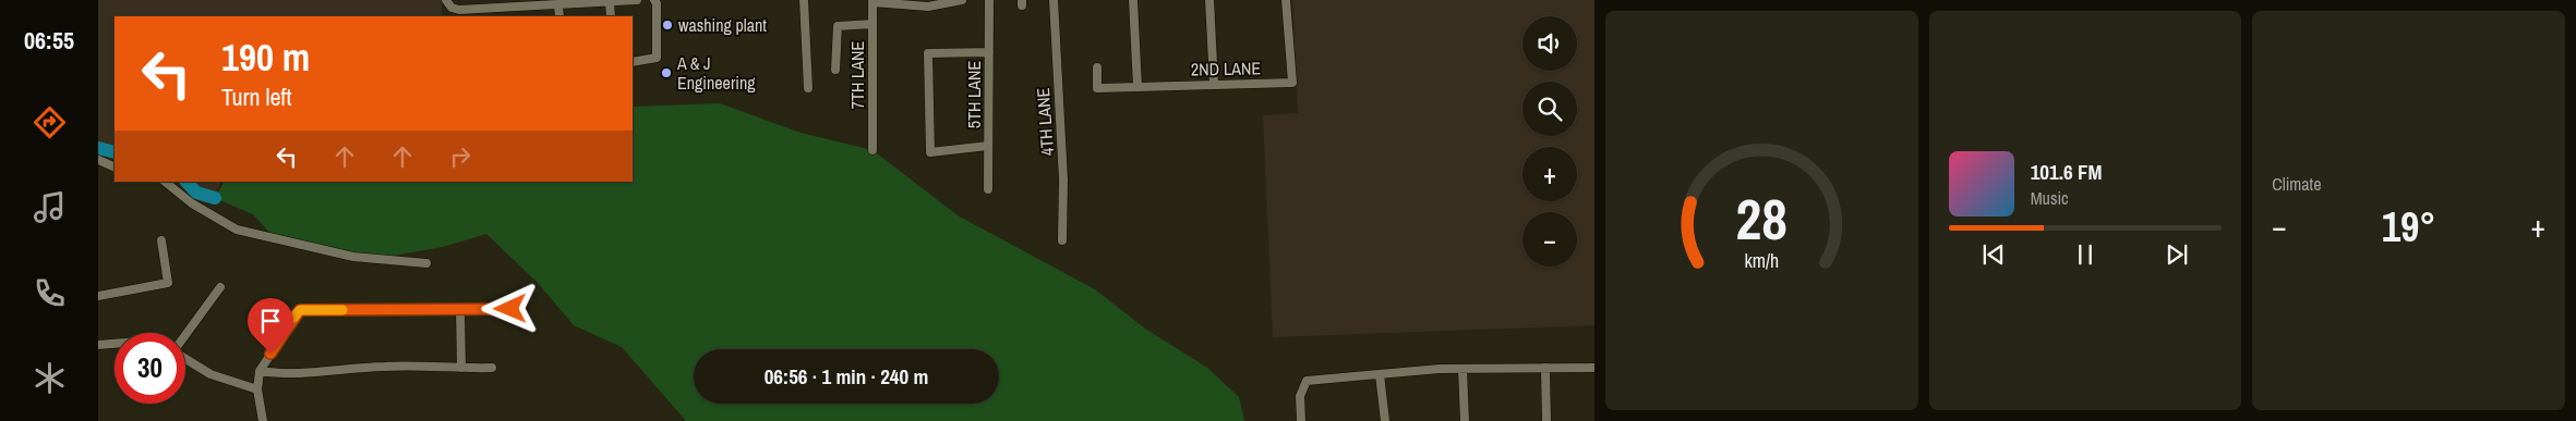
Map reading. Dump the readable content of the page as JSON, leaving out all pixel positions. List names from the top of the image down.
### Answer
{
  "streets": {
    "street": [
      "2ND LANE",
      "7TH LANE",
      "5TH LANE",
      "4TH LANE"
    ]
  },
  "places": ["washing plant", "A & J Engineering"],
  "page": {
    "tabs": "06:55",
    "tile": "Climate",
    "map_buttons": ["+", "−"],
    "turn": ["190 m", "Turn left"],
    "song": ["101.6 FM", "Music"],
    "heat": ["−", "19°", "+"],
    "limit": "30",
    "trip": "06:56 · 1 min · 240 m",
    "gauge": ["28", "km/h"]
  }
}
